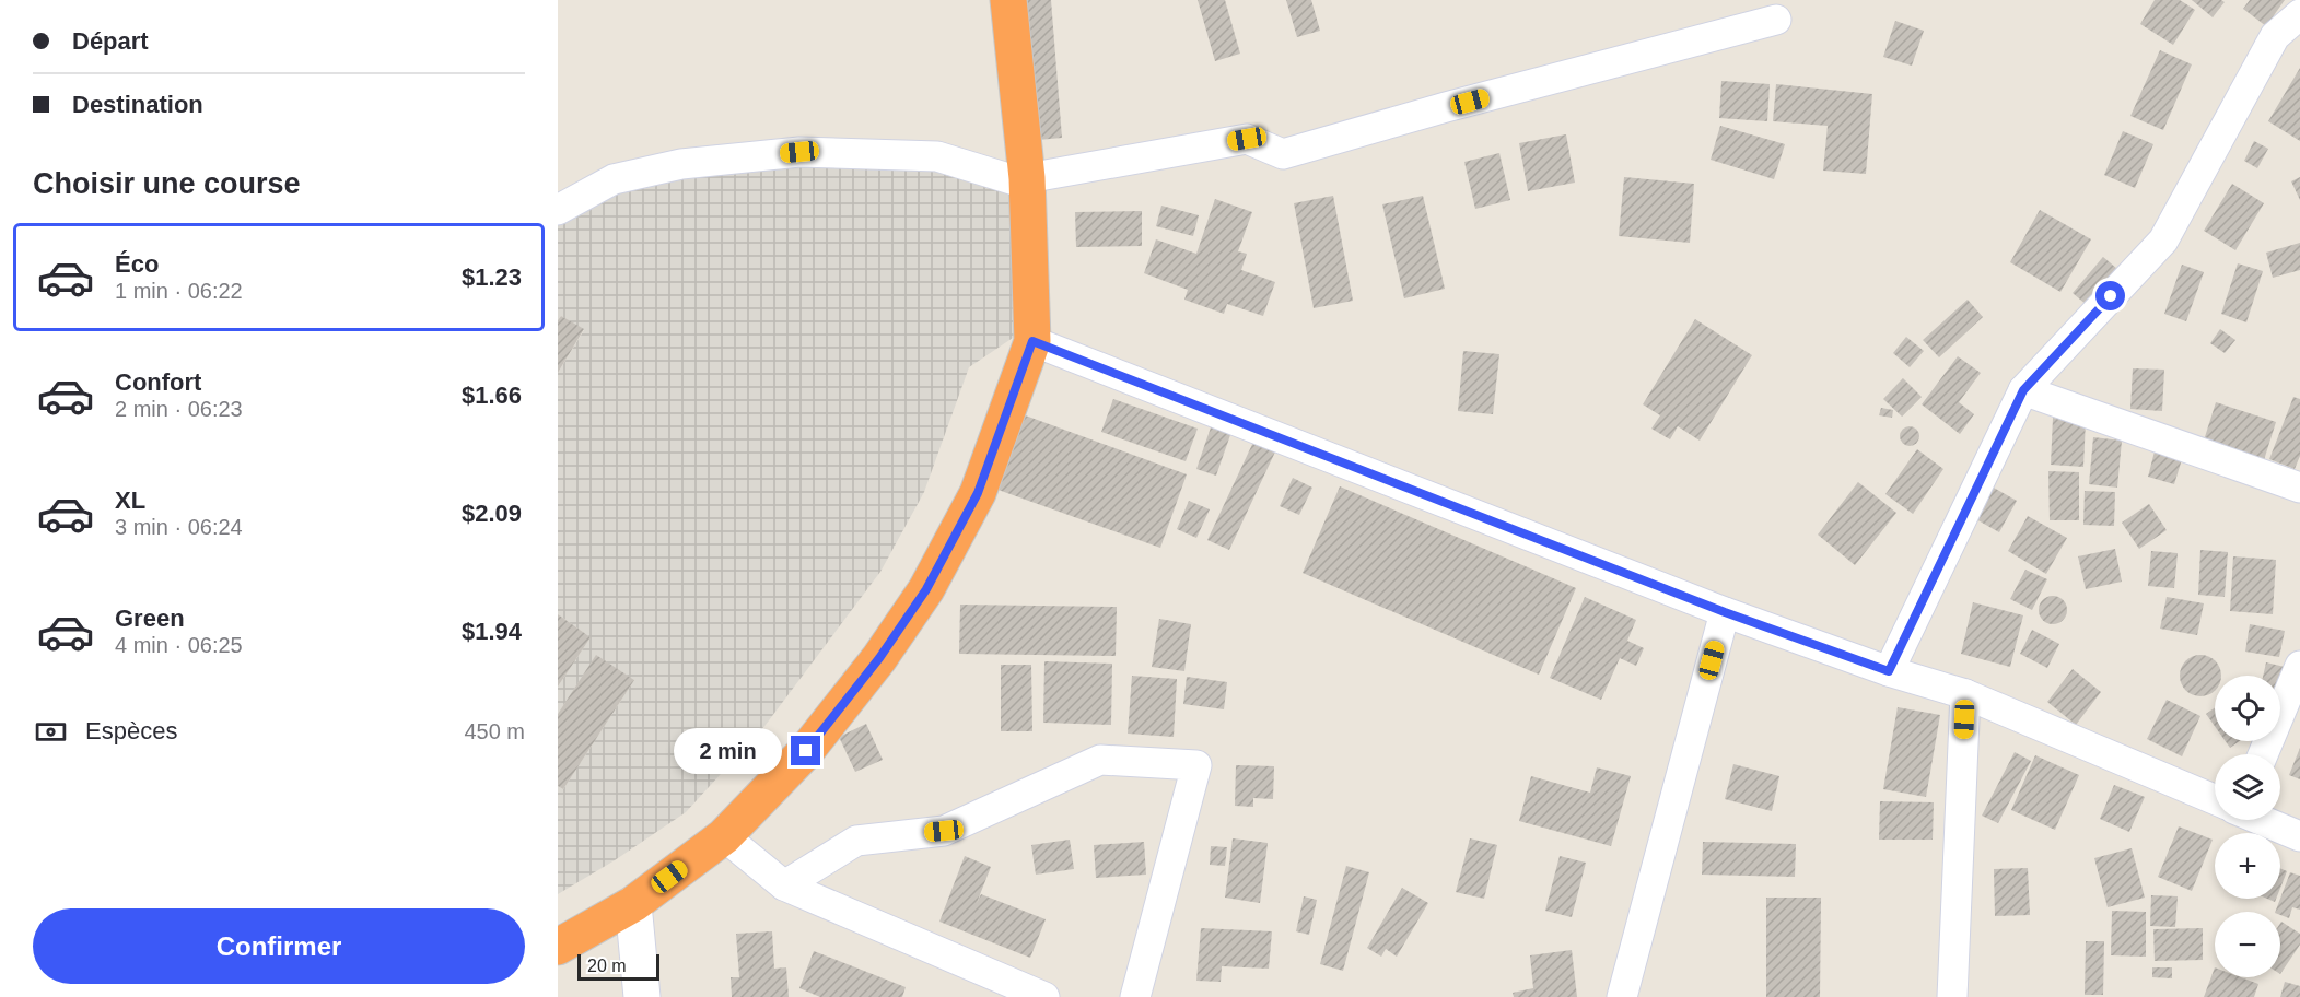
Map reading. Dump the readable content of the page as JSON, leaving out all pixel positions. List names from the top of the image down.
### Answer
{
  "scale_bar": "20 m",
  "page": {
    "banner": ["Départ", "Destination"],
    "heading": "Choisir une course",
    "list": [
      {
        "name": "Éco",
        "note": "1 min · 06:22",
        "value": "$1.23"
      },
      {
        "name": "Confort",
        "note": "2 min · 06:23",
        "value": "$1.66"
      },
      {
        "name": "XL",
        "note": "3 min · 06:24",
        "value": "$2.09"
      },
      {
        "name": "Green",
        "note": "4 min · 06:25",
        "value": "$1.94"
      }
    ],
    "map_buttons": ["+", "−"],
    "pay": ["Espèces", "450 m"],
    "bubble": "2 min",
    "buttons": "Confirmer",
    "scale": "20 m"
  }
}
